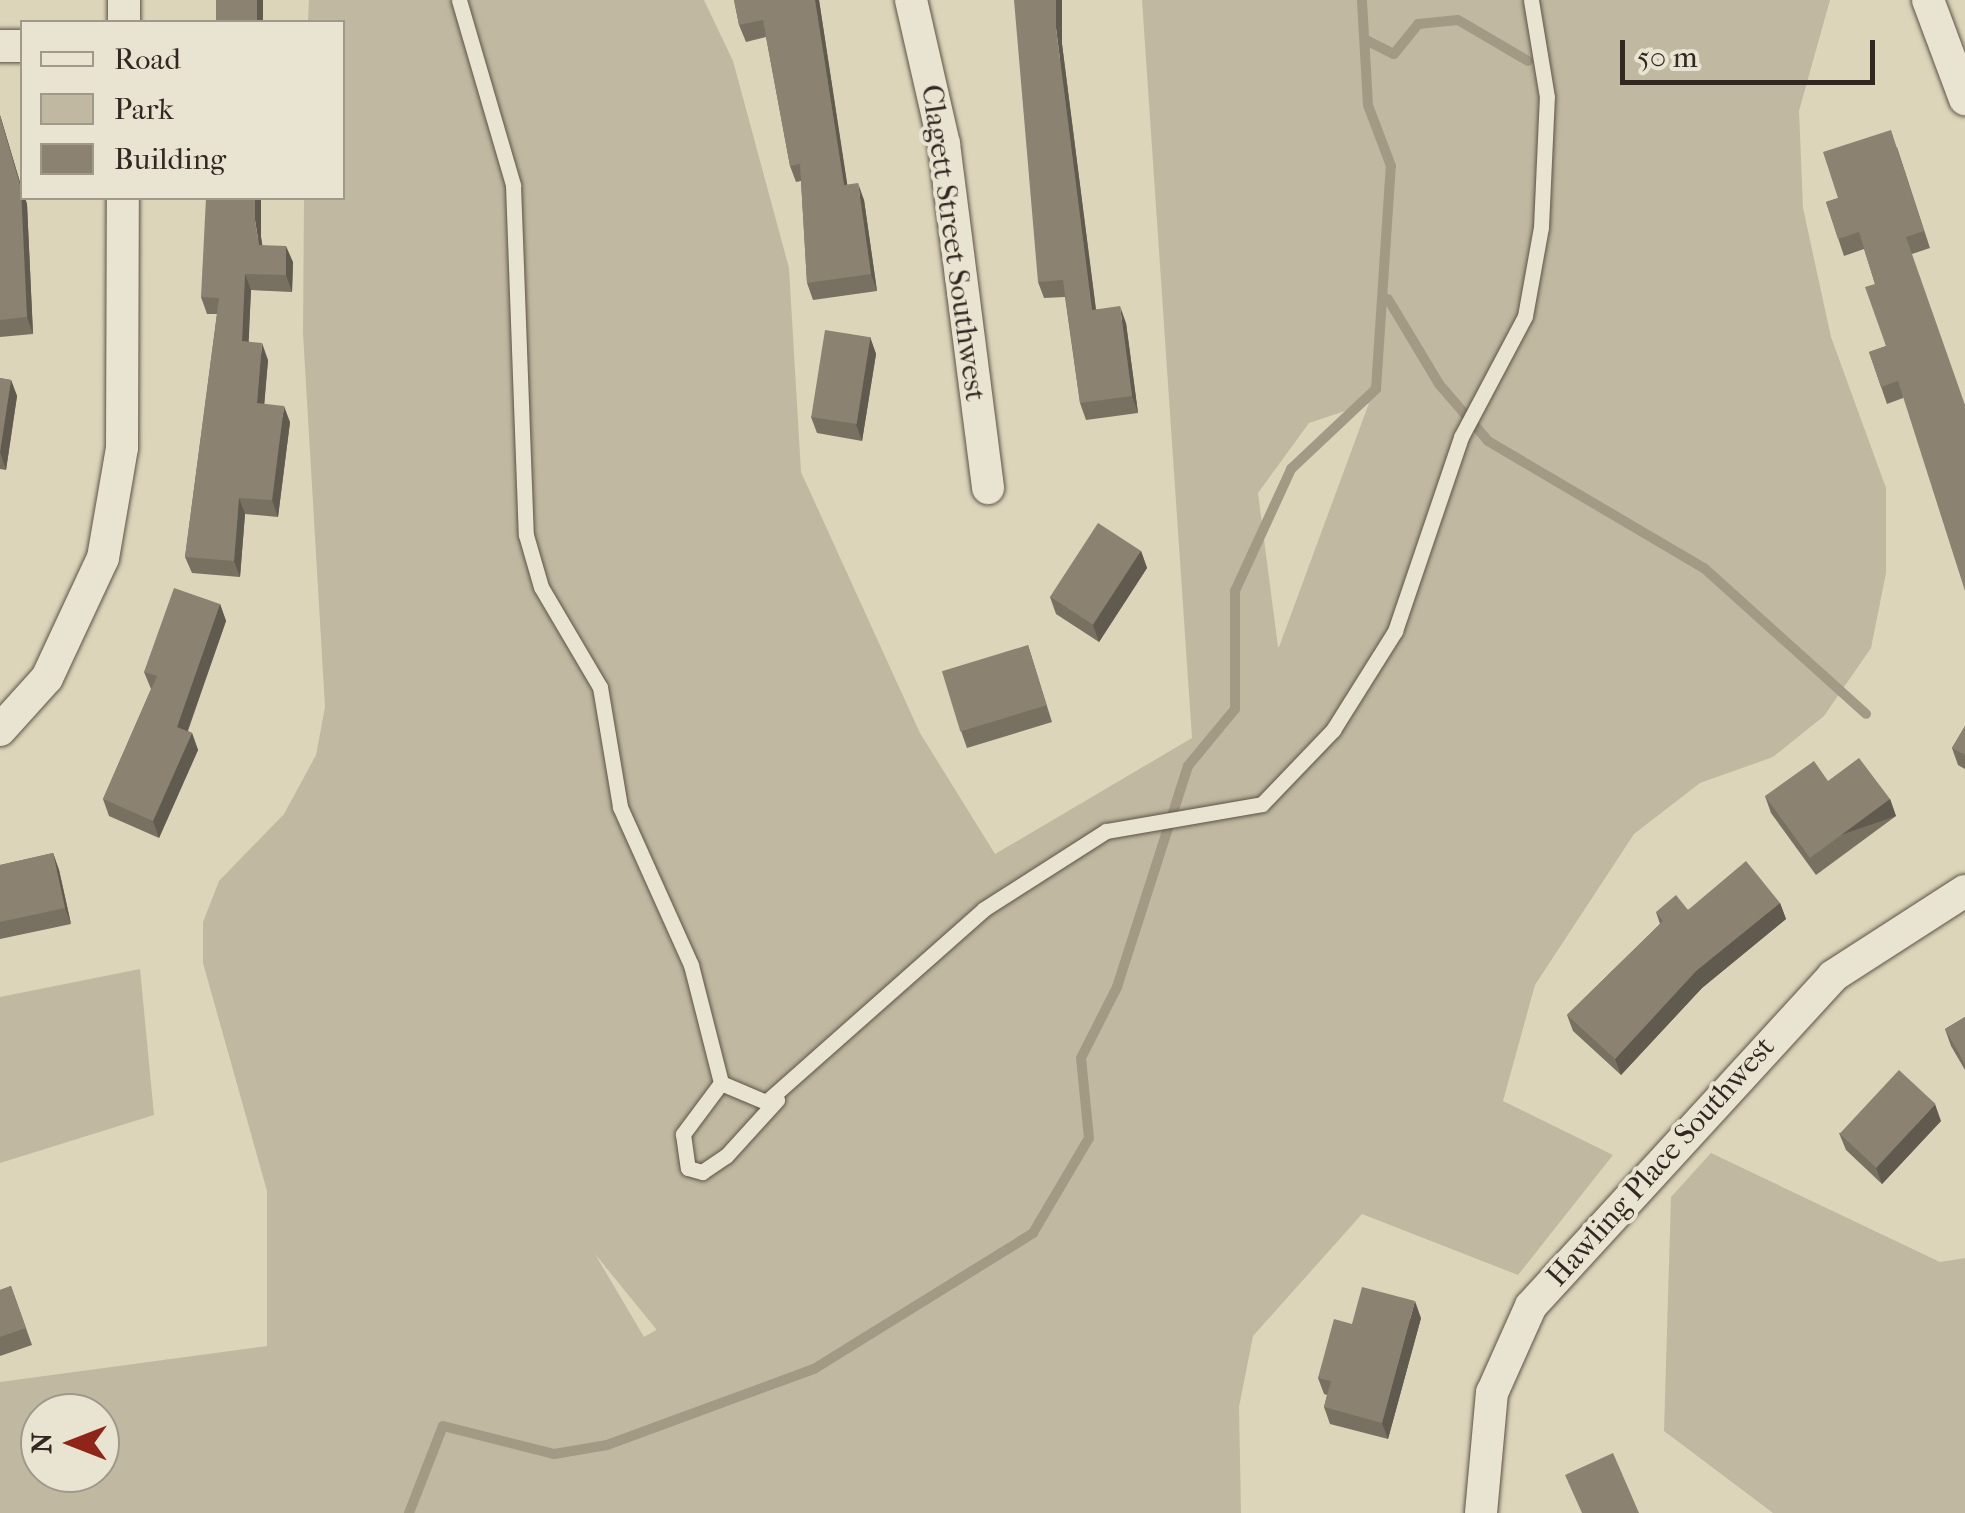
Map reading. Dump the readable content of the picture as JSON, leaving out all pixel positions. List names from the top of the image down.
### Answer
{
  "streets": {
    "street": ["Clagett Street Southwest", "Hawling Place Southwest"]
  },
  "legend": ["Road", "Park", "Building"],
  "scale_bar": "50 m",
  "north": "left"
}
